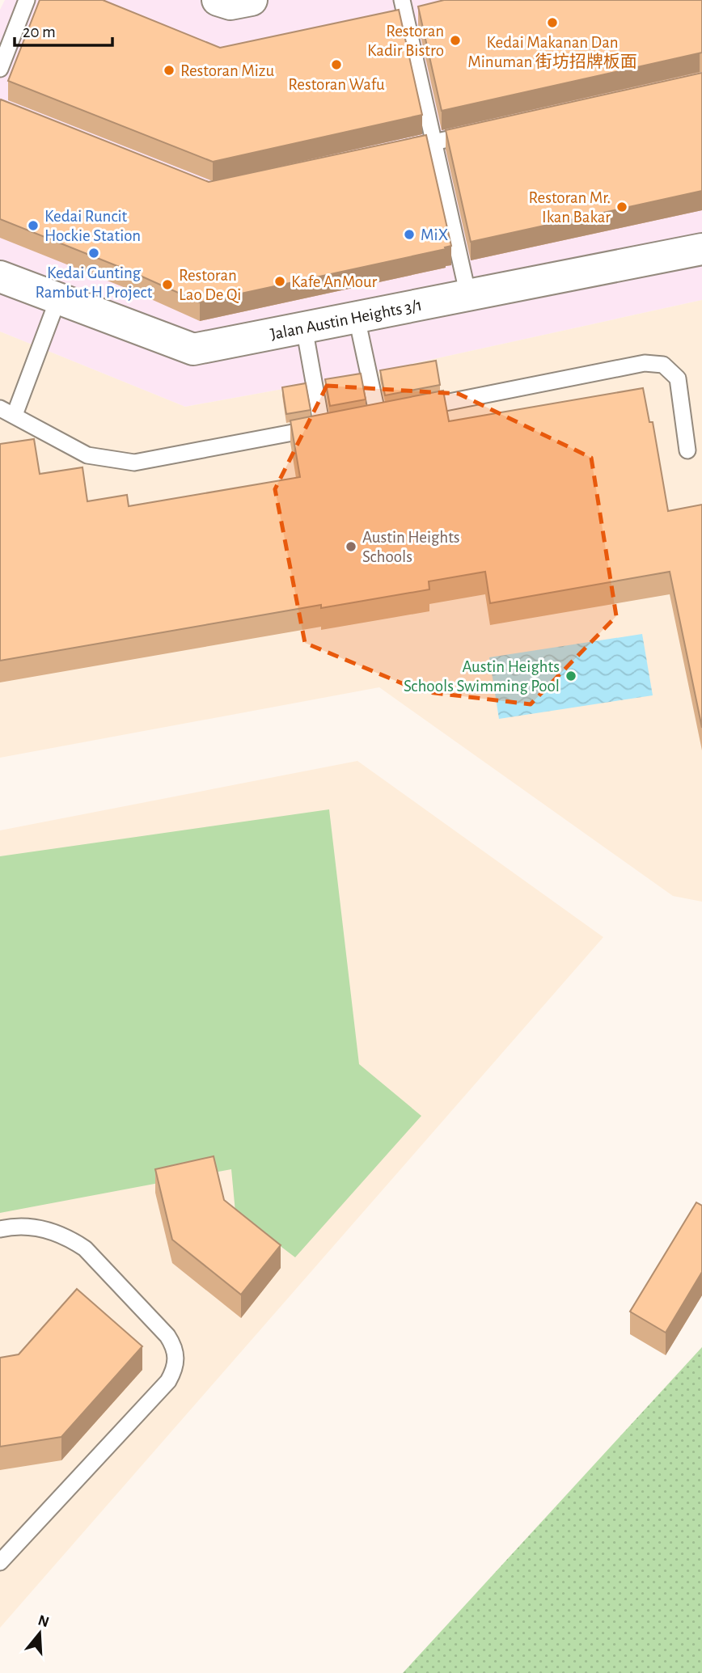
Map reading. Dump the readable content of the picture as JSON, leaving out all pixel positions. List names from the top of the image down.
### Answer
{
  "streets": {
    "street": ["Jalan Austin Heights 3/1"]
  },
  "places": [
    "Kedai Makanan Dan Minuman 街坊招牌板面",
    "Restoran Kadir Bistro",
    "Restoran Wafu",
    "Restoran Mizu",
    "Restoran Mr. Ikan Bakar",
    "Kedai Runcit Hockie Station",
    "MiX",
    "Kedai Gunting Rambut H Project",
    "Kafe AnMour",
    "Restoran Lao De Qi",
    "Austin Heights Schools",
    "Austin Heights Schools Swimming Pool"
  ],
  "scale_bar": "20 m",
  "north": "top"
}
